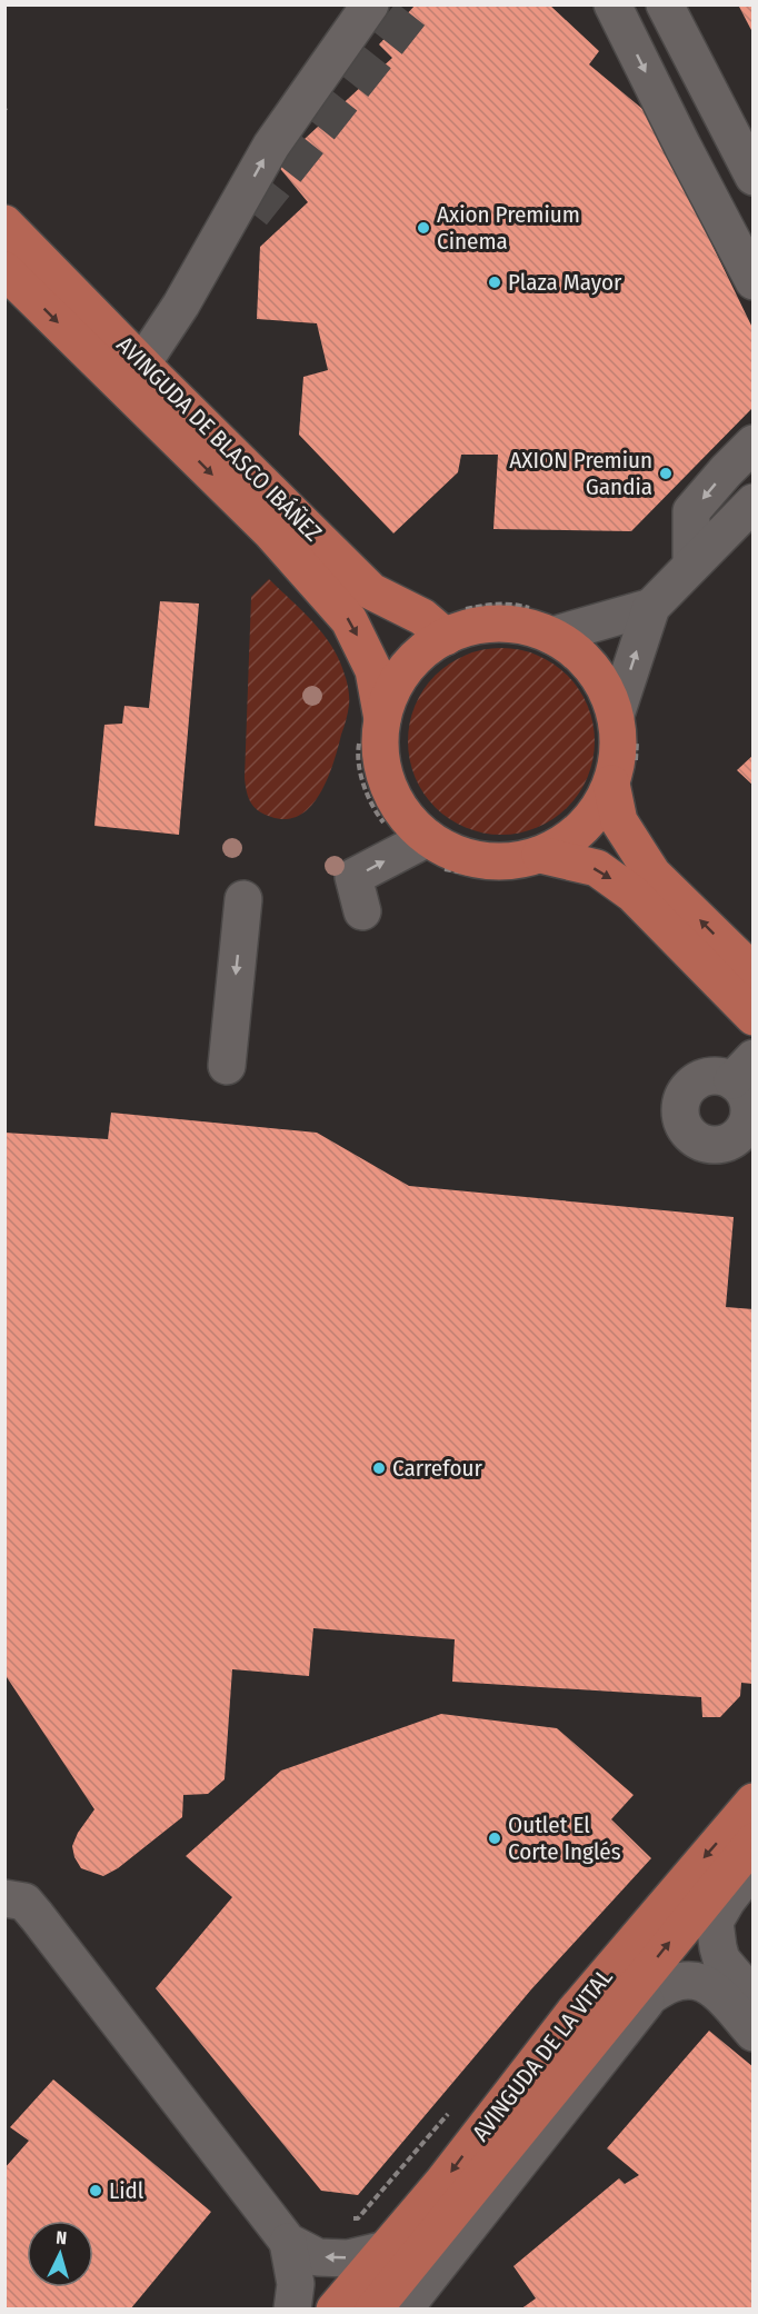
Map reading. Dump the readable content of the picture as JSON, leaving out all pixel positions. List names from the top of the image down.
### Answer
{
  "streets": {
    "main road": ["AVINGUDA DE BLASCO IBÁÑEZ", "AVINGUDA DE LA VITAL"]
  },
  "places": [
    "Axion Premium Cinema",
    "Plaza Mayor",
    "AXION Premiun Gandia",
    "Carrefour",
    "Outlet El Corte Inglés",
    "Lidl"
  ],
  "north": "top"
}
